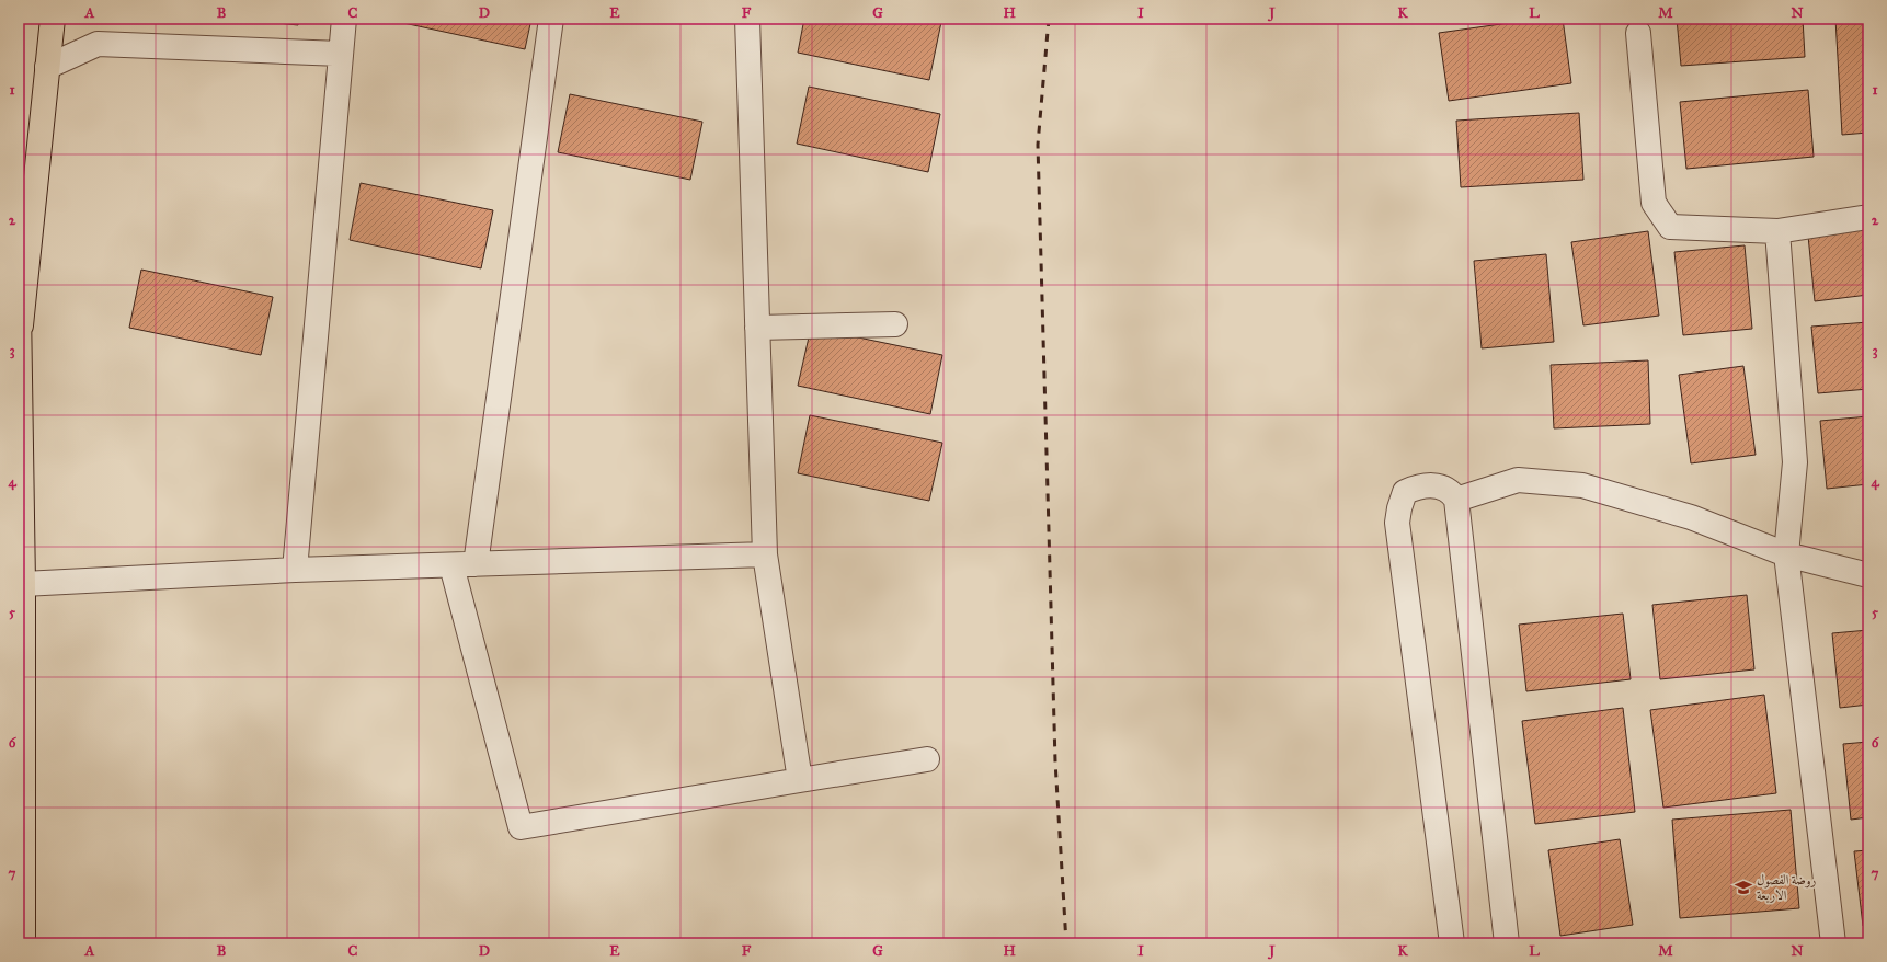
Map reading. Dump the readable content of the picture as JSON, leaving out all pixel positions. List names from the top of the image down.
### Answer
{
  "places": {
    "school or university": ["روضة الفصول الاربعة"]
  },
  "grid": {
    "columns": [
      "A",
      "B",
      "C",
      "D",
      "E",
      "F",
      "G",
      "H",
      "I",
      "J",
      "K",
      "L",
      "M",
      "N"
    ],
    "rows": [
      "1",
      "2",
      "3",
      "4",
      "5",
      "6",
      "7"
    ]
  }
}
